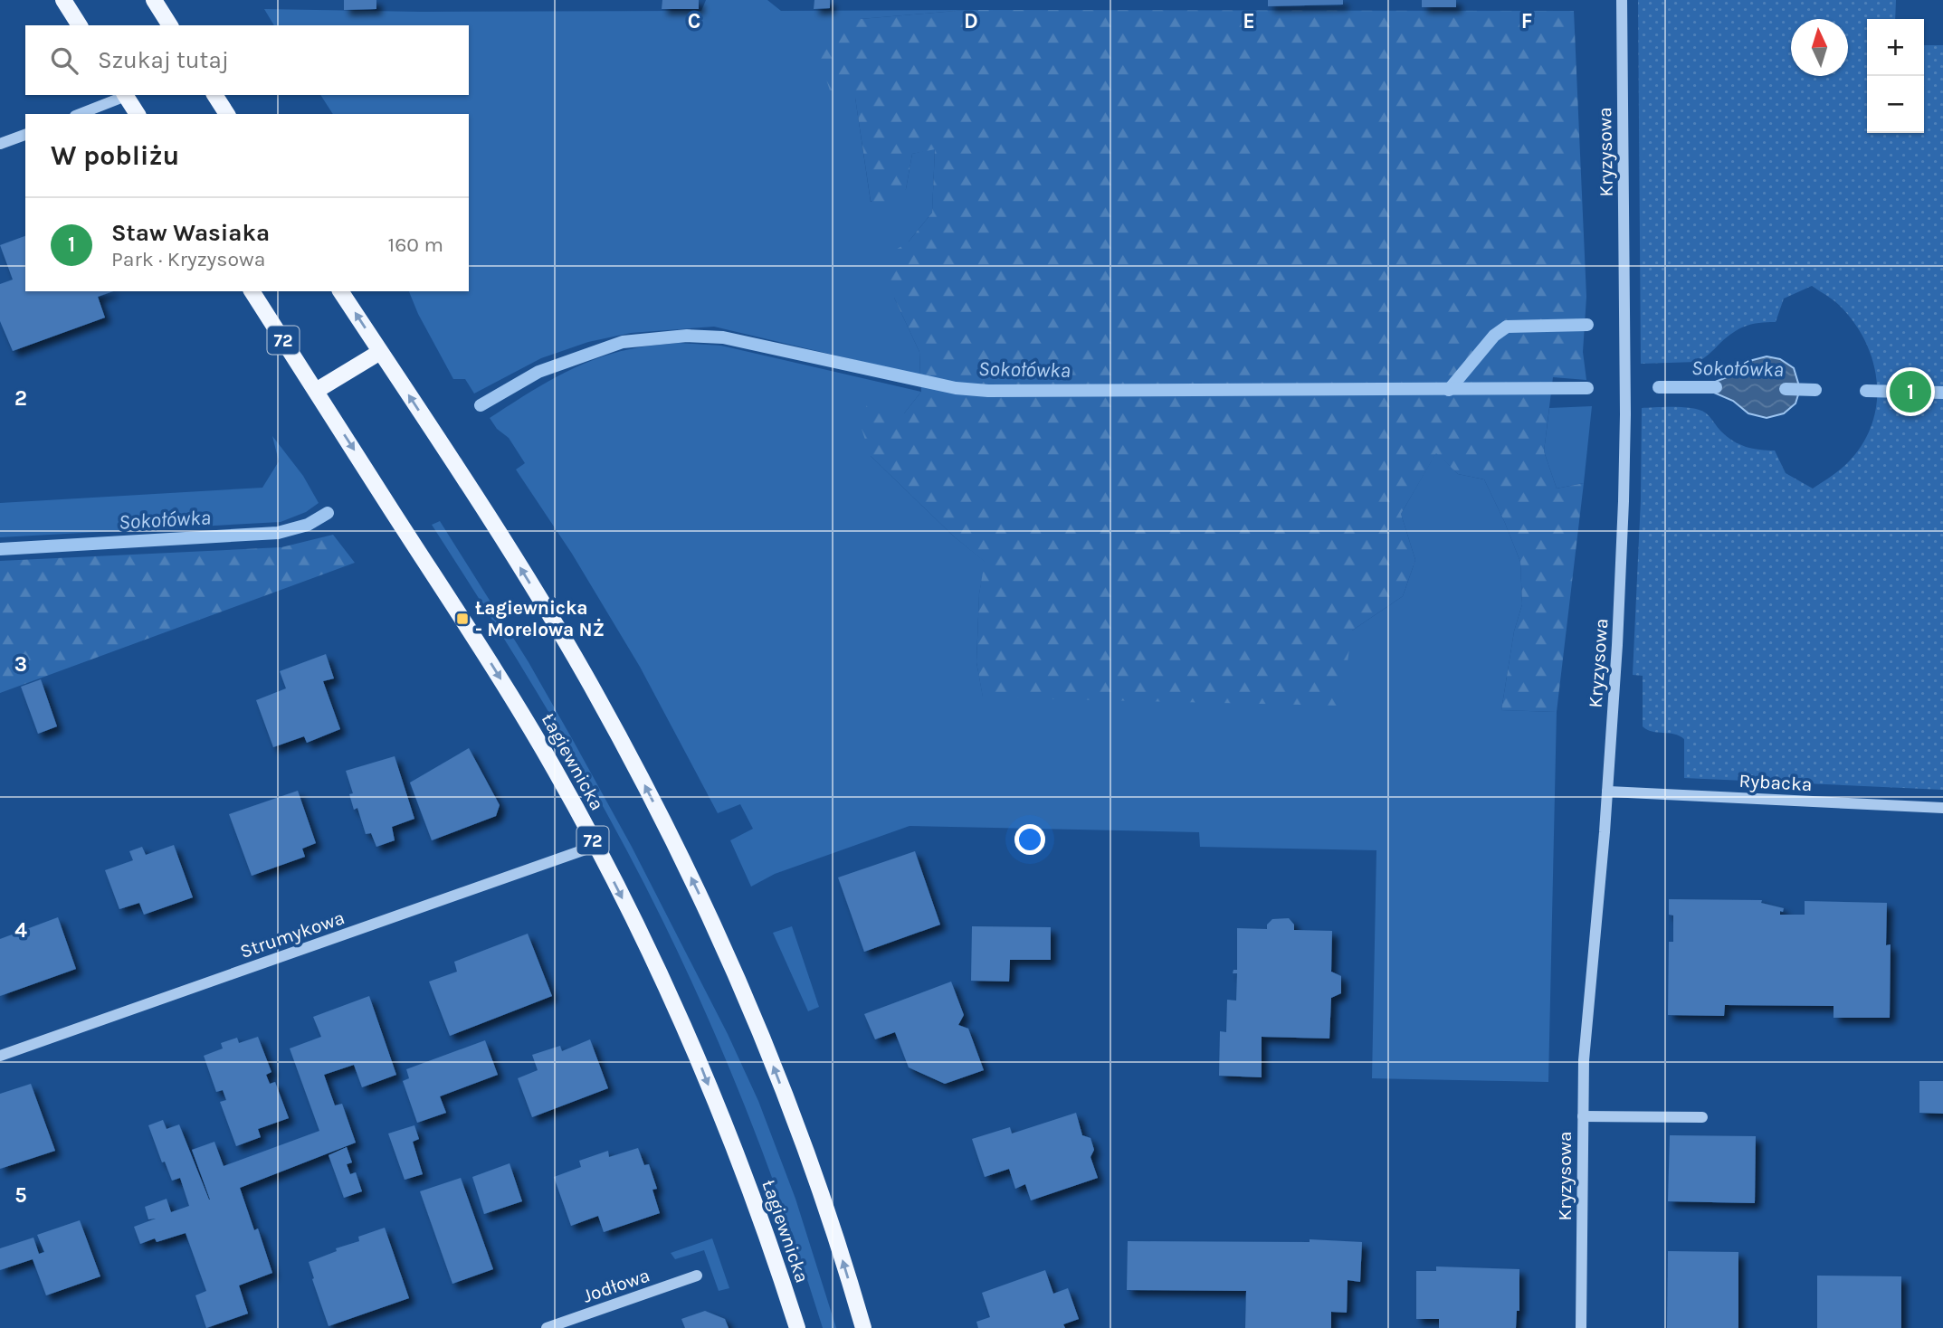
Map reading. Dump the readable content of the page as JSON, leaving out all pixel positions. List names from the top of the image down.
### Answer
{
  "streets": {
    "main road": ["72", "Łagiewnicka"],
    "street": [
      "Kryzysowa",
      "Rybacka",
      "Strumykowa",
      "Jodłowa"
    ]
  },
  "crossings": [
    ["Kryzysowa", "Rybacka"],
    ["Łagiewnicka", "Strumykowa"]
  ],
  "water": ["Sokołówka"],
  "places": {
    "transit": ["Łagiewnicka - Morelowa NŻ"]
  },
  "north": "top",
  "page": {
    "map_buttons": ["+", "−"],
    "search": "Szukaj tutaj",
    "heading": "W pobliżu",
    "list": [
      {
        "mark": "1",
        "name": "Staw Wasiaka",
        "note": "Park · Kryzysowa",
        "value": "160 m"
      }
    ],
    "pins": "1"
  },
  "grid": {
    "columns": [
      "C",
      "D",
      "E",
      "F"
    ],
    "rows": [
      "2",
      "3",
      "4",
      "5"
    ]
  }
}
